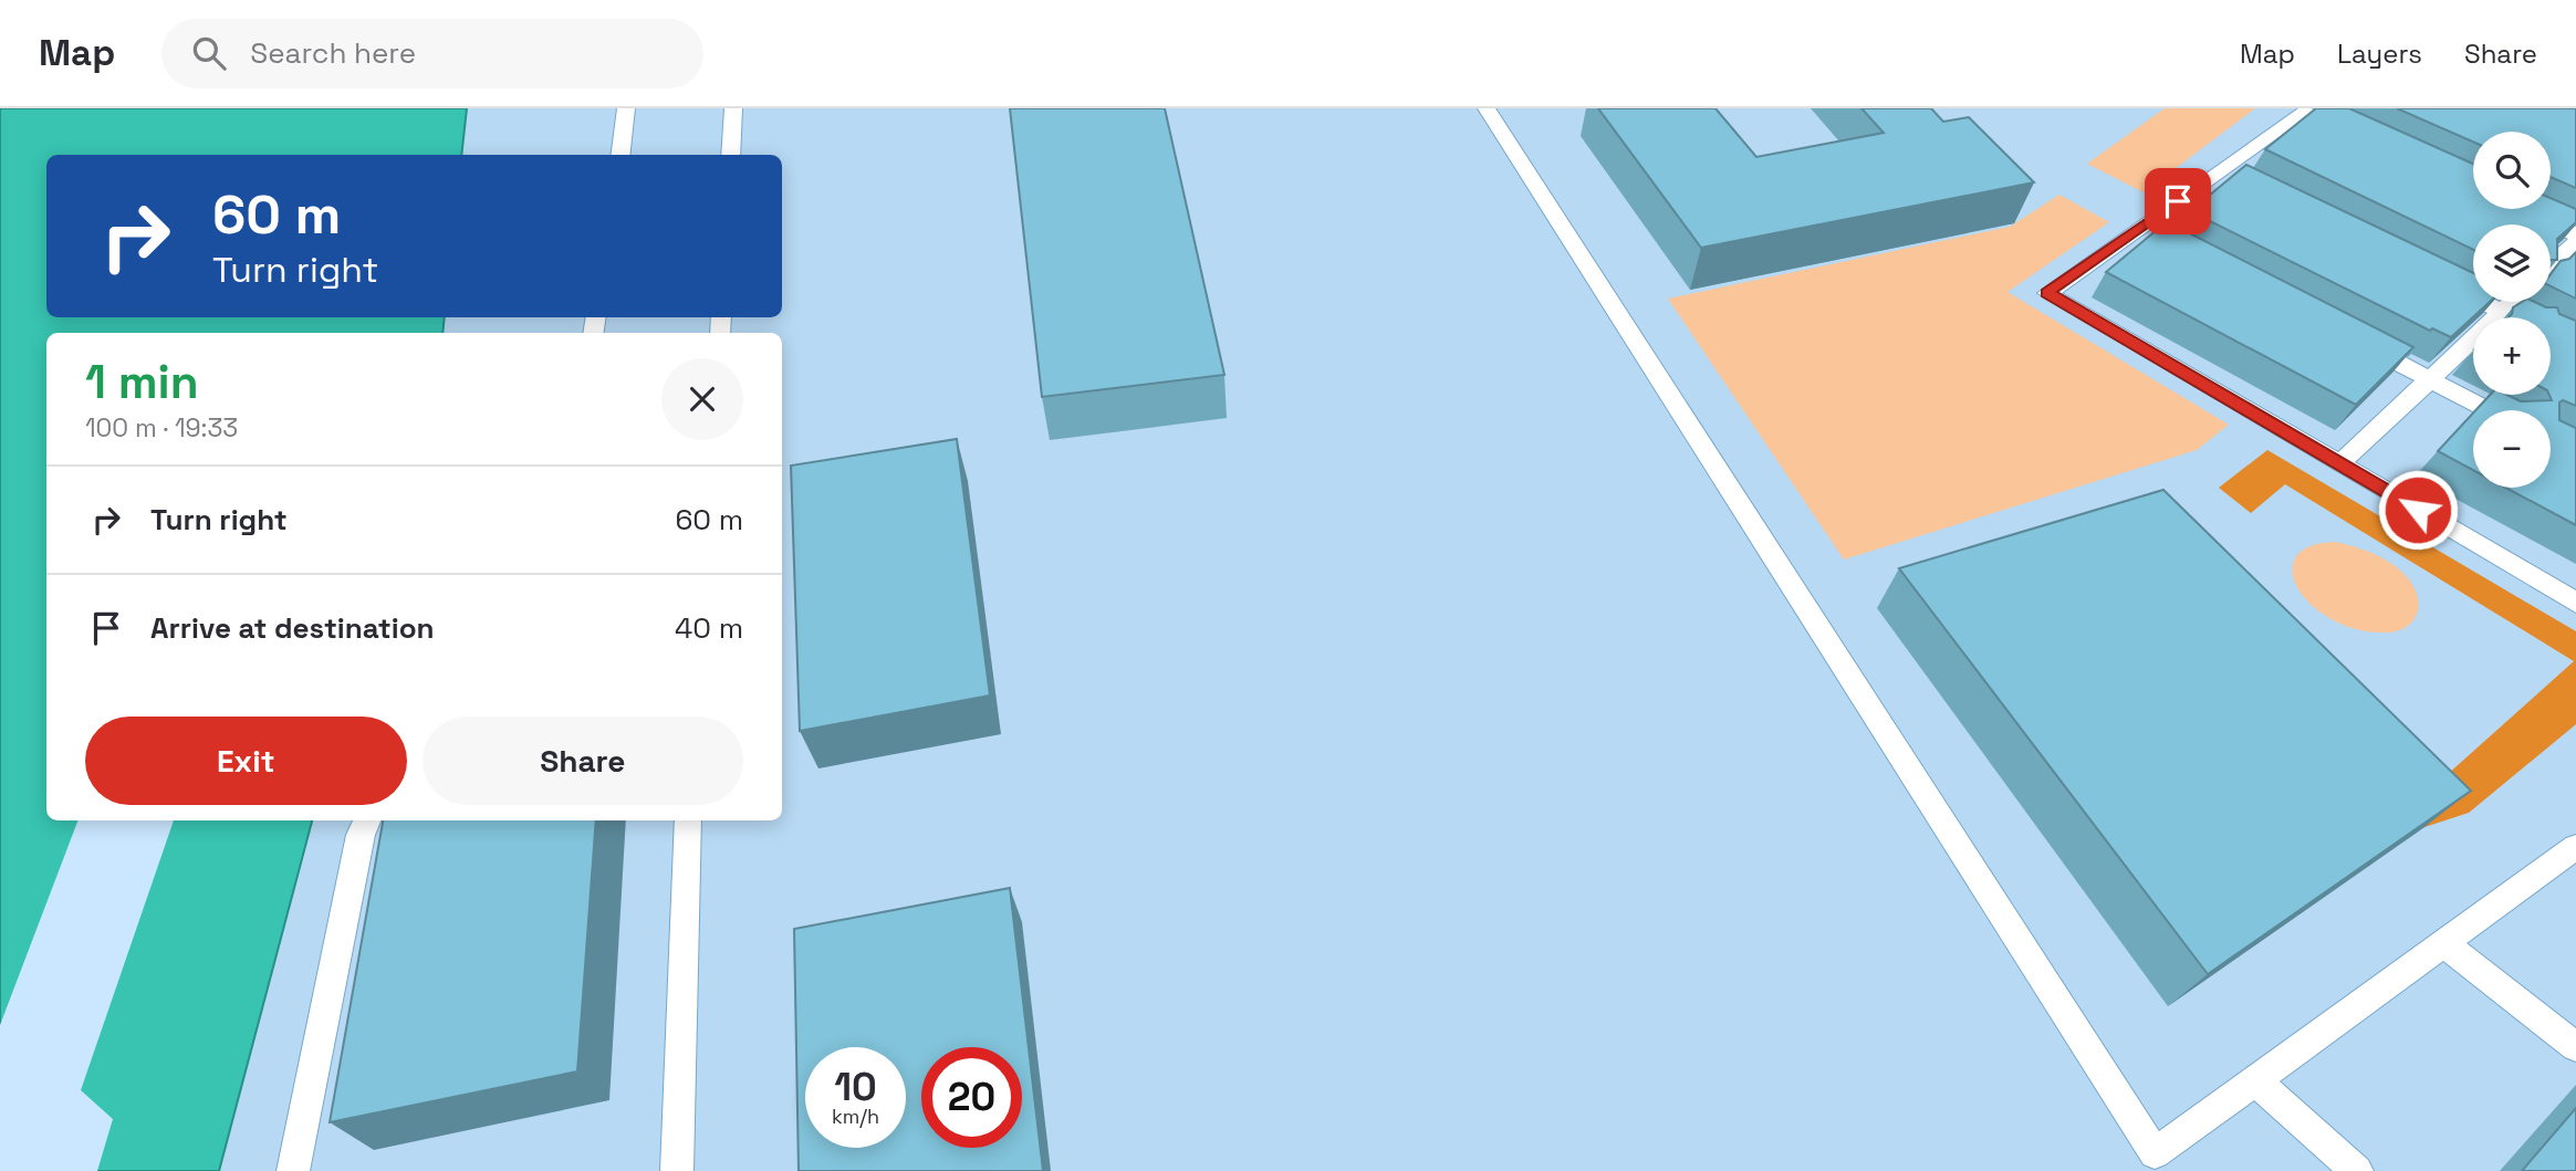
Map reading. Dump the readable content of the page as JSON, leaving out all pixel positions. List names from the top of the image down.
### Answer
{
  "page": {
    "header": "Map",
    "search": "Search here",
    "nav": ["Map", "Layers", "Share"],
    "map_buttons": ["+", "−"],
    "turn": ["60 m", "Turn right"],
    "heading": ["1 min", "100 m · 19:33"],
    "list": [
      {
        "name": "Turn right",
        "value": "60 m"
      },
      {
        "name": "Arrive at destination",
        "value": "40 m"
      }
    ],
    "buttons": ["Exit", "Share"],
    "speed": "10 km/h",
    "limit": "20"
  }
}
